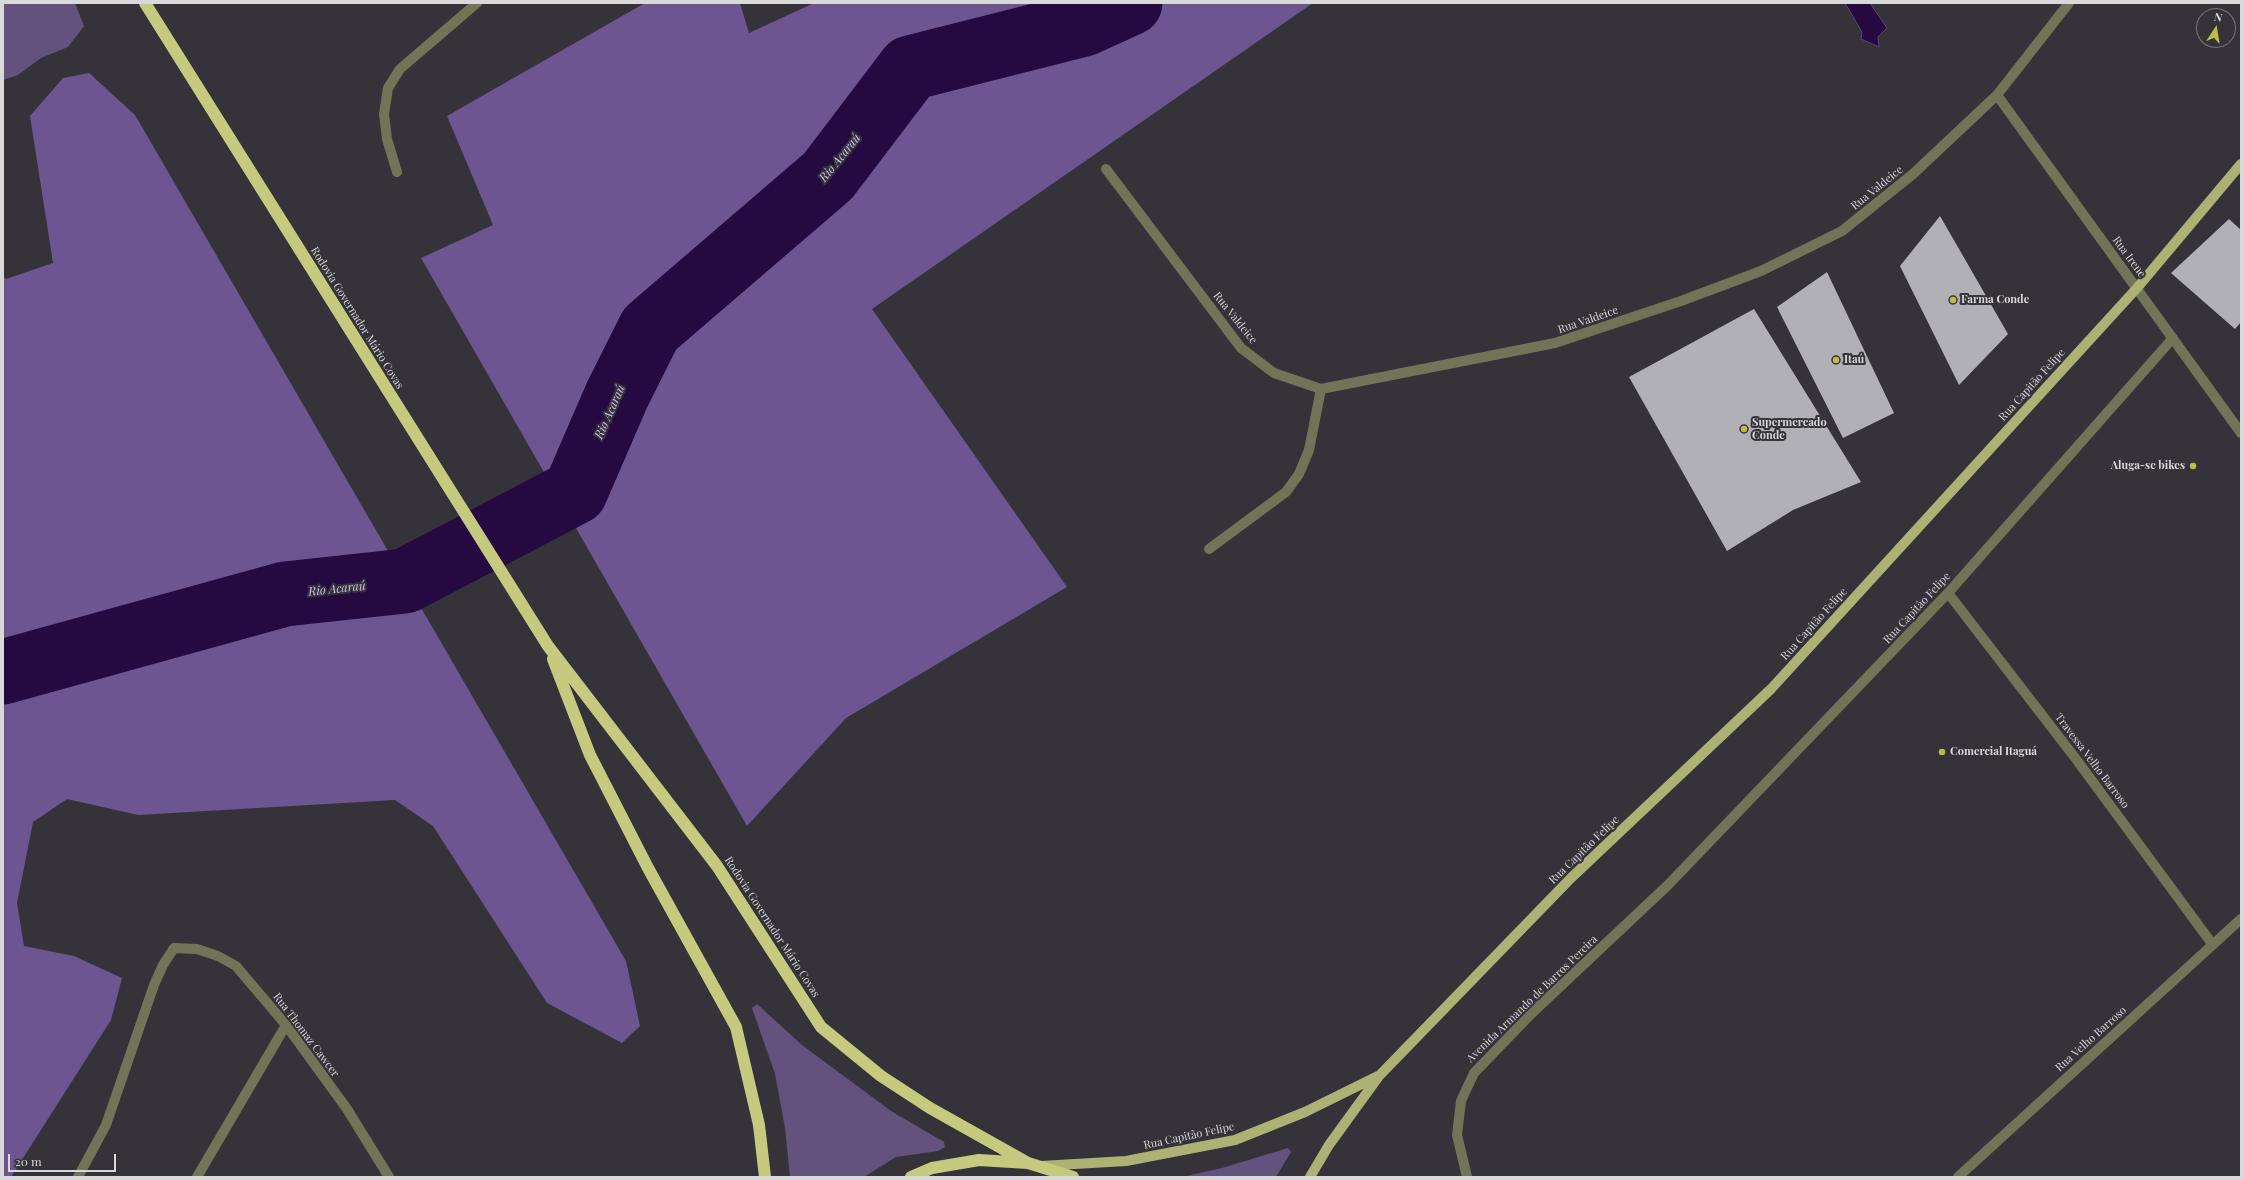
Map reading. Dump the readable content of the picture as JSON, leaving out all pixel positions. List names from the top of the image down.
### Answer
{
  "streets": {
    "highway": ["Rodovia Governador Mário Covas"],
    "main road": ["Rua Capitão Felipe"],
    "street": [
      "Rua Valdeice",
      "Rua Irene",
      "Rua Capitâo Felipe",
      "Travessa Velho Barroso",
      "Avenida Armando de Barros Pereira",
      "Rua Thomaz Cawcer",
      "Rua Velho Barroso"
    ]
  },
  "crossings": [
    ["Rua Valdeice", "Rua Irene"],
    ["Rua Irene", "Rua Capitão Felipe"],
    ["Rua Irene", "Rua Capitâo Felipe"],
    ["Rodovia Governador Mário Covas", "Rua Capitão Felipe"],
    ["Rua Capitâo Felipe", "Travessa Velho Barroso"],
    ["Rua Capitâo Felipe", "Avenida Armando de Barros Pereira"],
    ["Travessa Velho Barroso", "Rua Velho Barroso"]
  ],
  "water": ["Rio Acaraú"],
  "places": [
    "Farma Conde",
    "Itaú",
    "Supermercado Conde",
    "Aluga-se bikes",
    "Comercial Itaguá"
  ],
  "scale_bar": "20 m",
  "north": "top"
}
